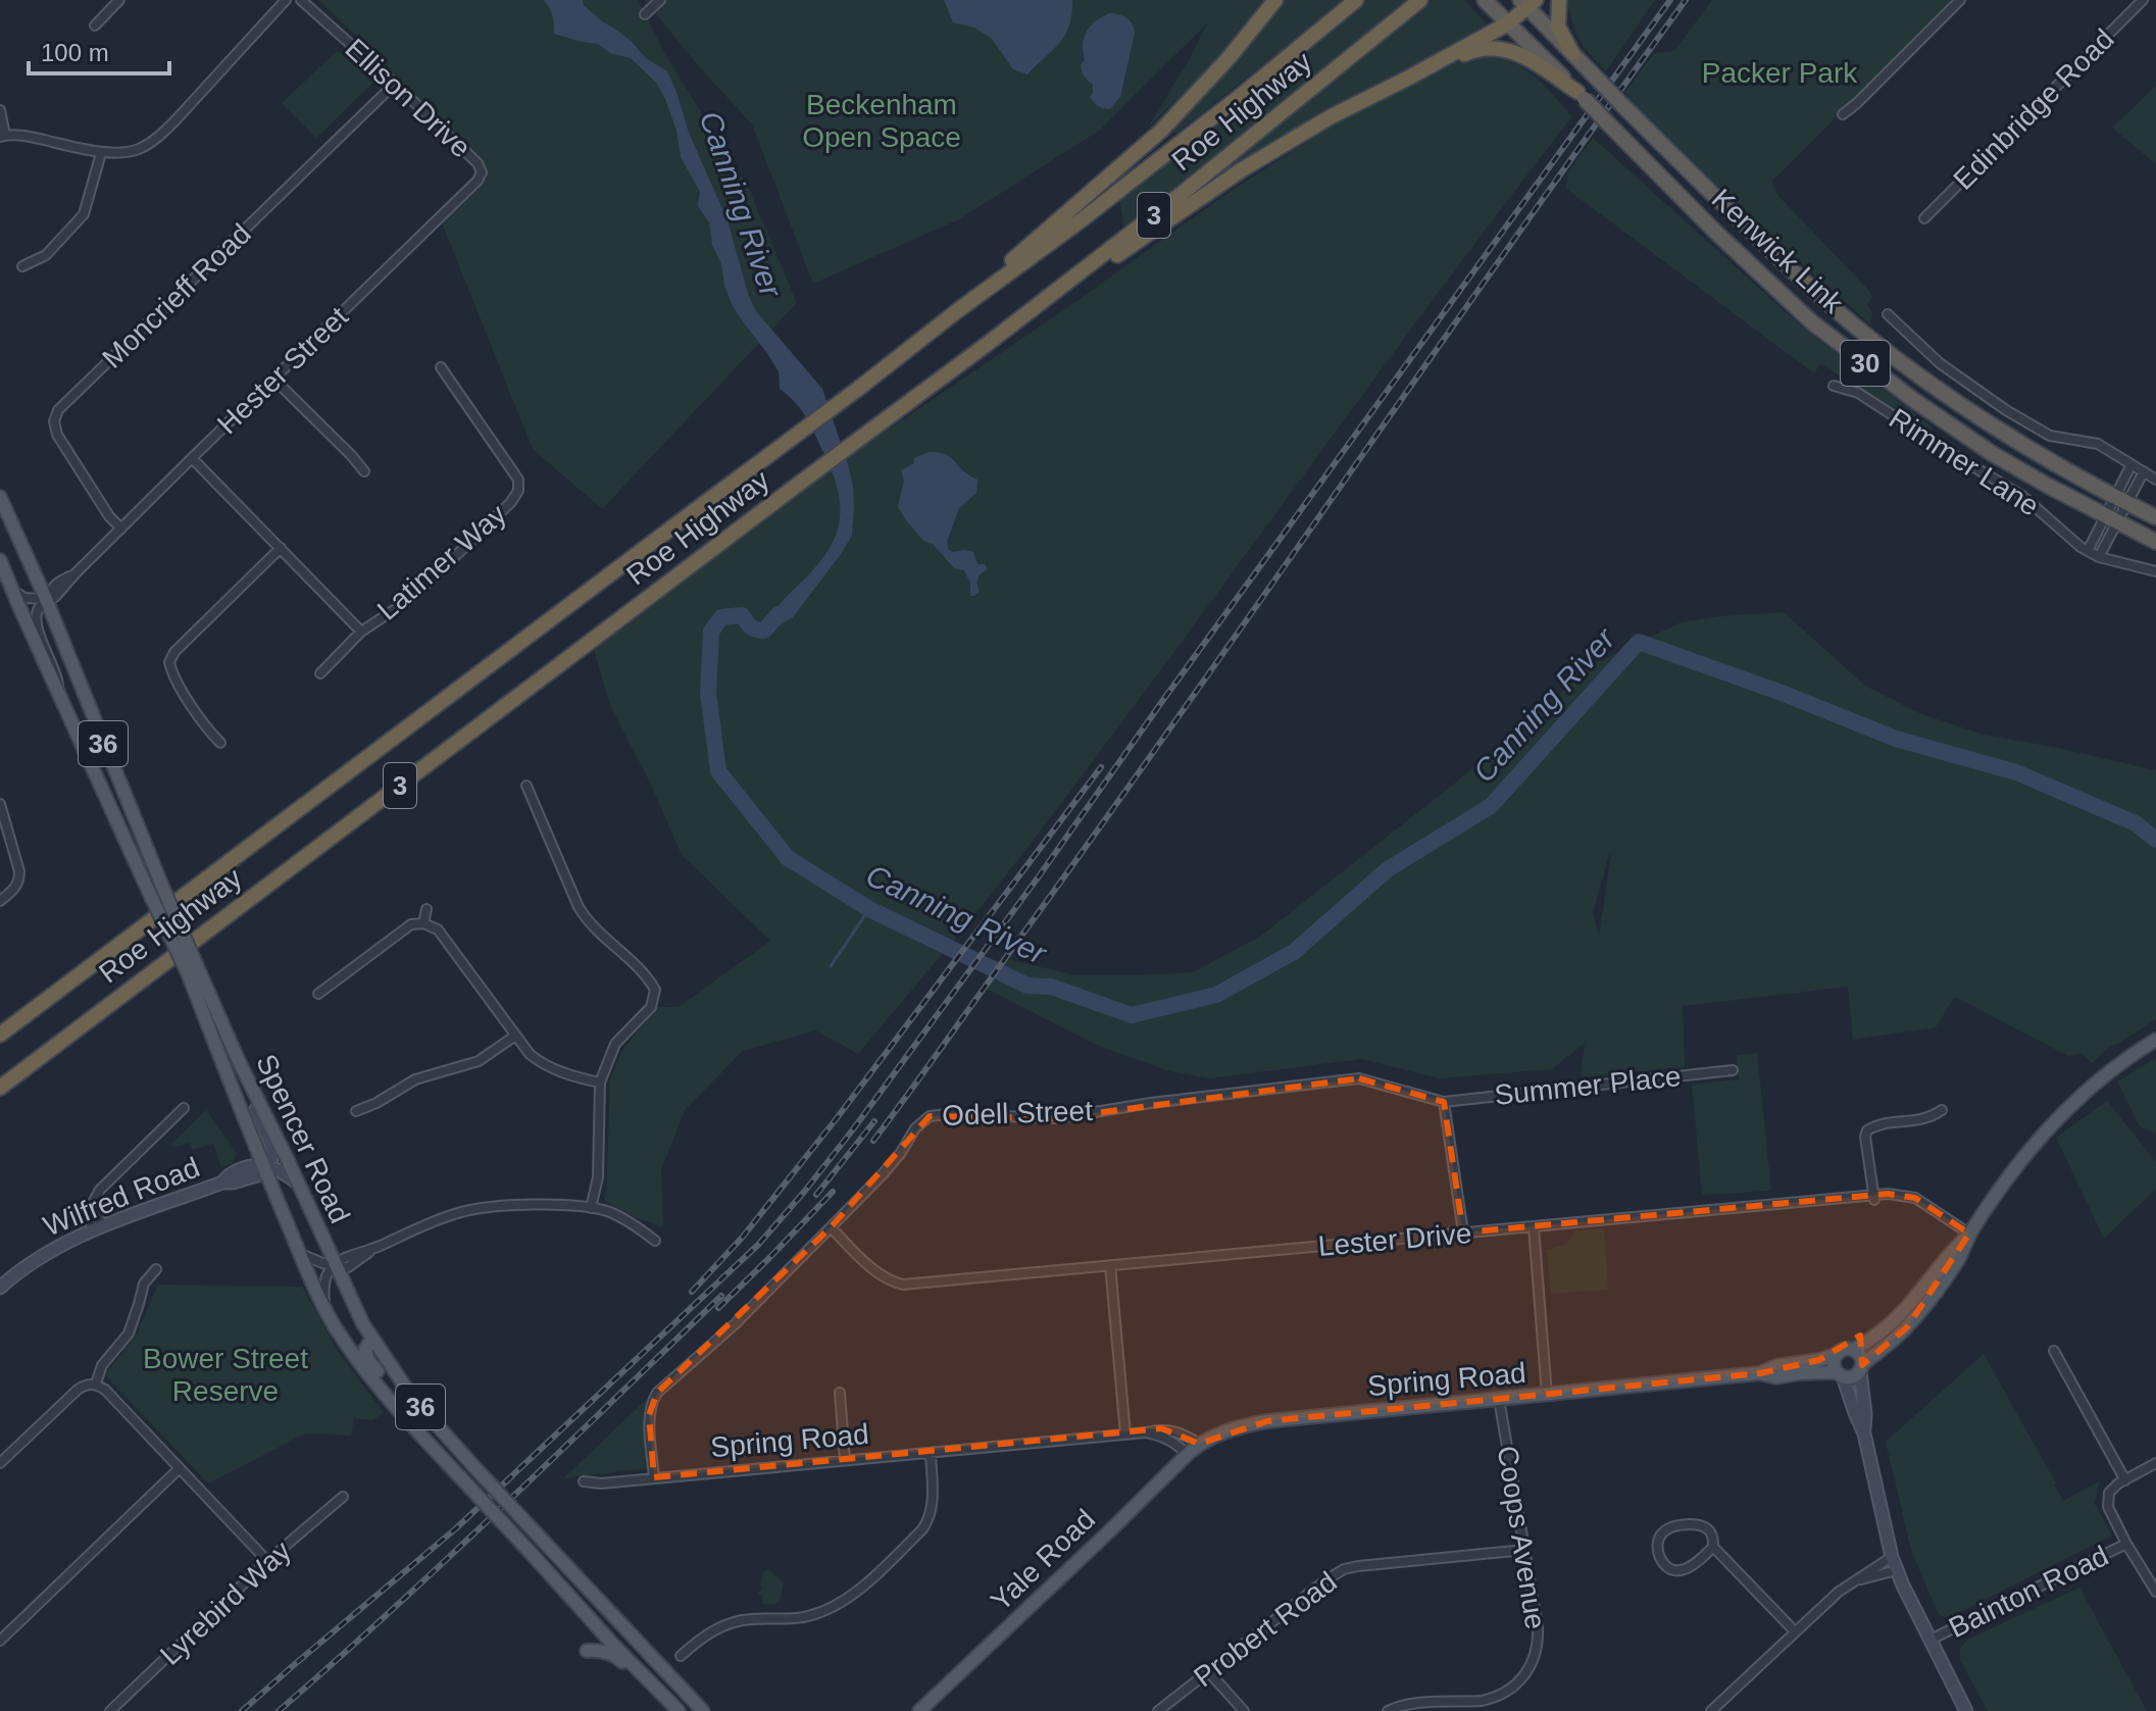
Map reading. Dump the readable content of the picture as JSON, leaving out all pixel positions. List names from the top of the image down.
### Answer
{
  "streets": {
    "highway": [
      "Roe Highway",
      "3",
      "Kenwick Link",
      "30"
    ],
    "main road": [
      "36",
      "Spencer Road",
      "Wilfred Road",
      "Spring Road",
      "Yale Road"
    ],
    "street": [
      "Ellison Drive",
      "Edinbridge Road",
      "Moncrieff Road",
      "Hester Street",
      "Rimmer Lane",
      "Latimer Way",
      "Summer Place",
      "Odell Street",
      "Lester Drive",
      "Coops Avenue",
      "Bainton Road",
      "Lyrebird Way",
      "Probert Road"
    ]
  },
  "crossings": [
    ["Ellison Drive", "Moncrieff Road"],
    ["Ellison Drive", "Hester Street"],
    ["Moncrieff Road", "Hester Street"],
    ["Hester Street", "Latimer Way"],
    ["Hester Street", "Spencer Road"],
    ["Summer Place", "Odell Street"],
    ["Odell Street", "Lester Drive"],
    ["Odell Street", "Spring Road"],
    ["Spencer Road", "Wilfred Road"],
    ["Lester Drive", "Spring Road"],
    ["Spring Road", "Coops Avenue"],
    ["Spring Road", "Yale Road"],
    ["Coops Avenue", "Probert Road"]
  ],
  "water": ["Canning River"],
  "parks": ["Packer Park", "Beckenham Open Space", "Bower Street Reserve"],
  "scale_bar": "100 m"
}
